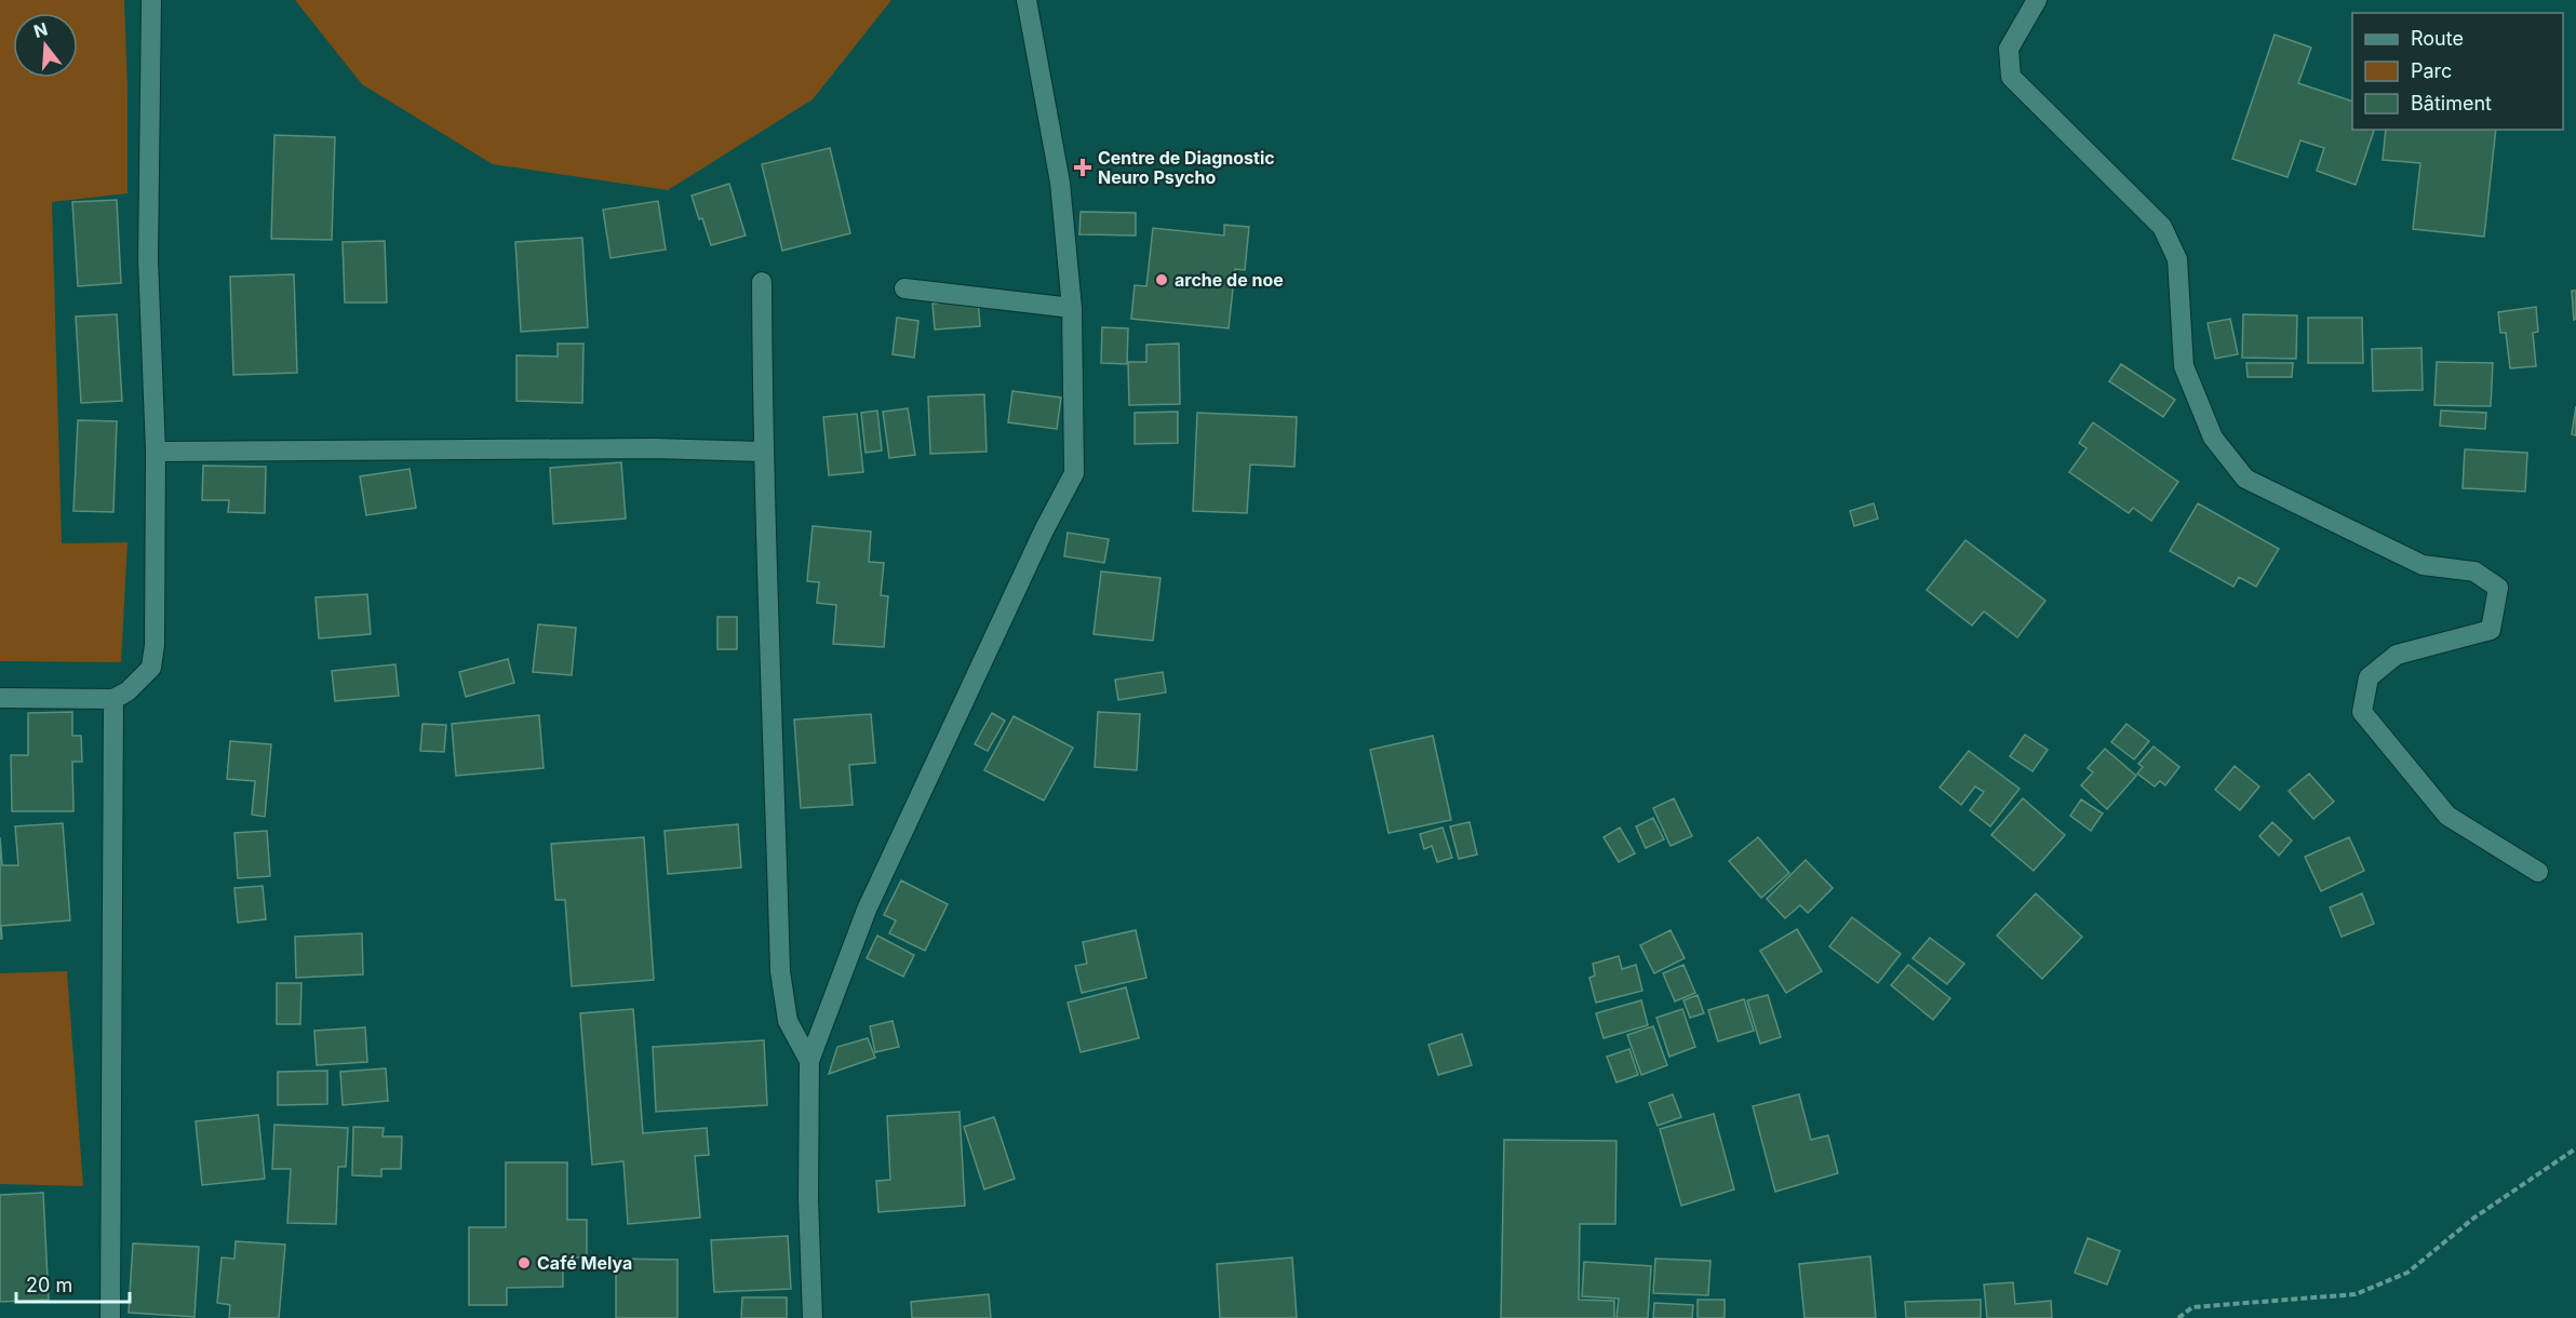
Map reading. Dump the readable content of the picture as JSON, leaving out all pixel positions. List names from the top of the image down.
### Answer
{
  "places": {
    "health": ["Centre de Diagnostic Neuro Psycho"],
    "other": ["arche de noe", "Café Melya"]
  },
  "legend": ["Route", "Parc", "Bâtiment"],
  "scale_bar": "20 m",
  "north": "top"
}
